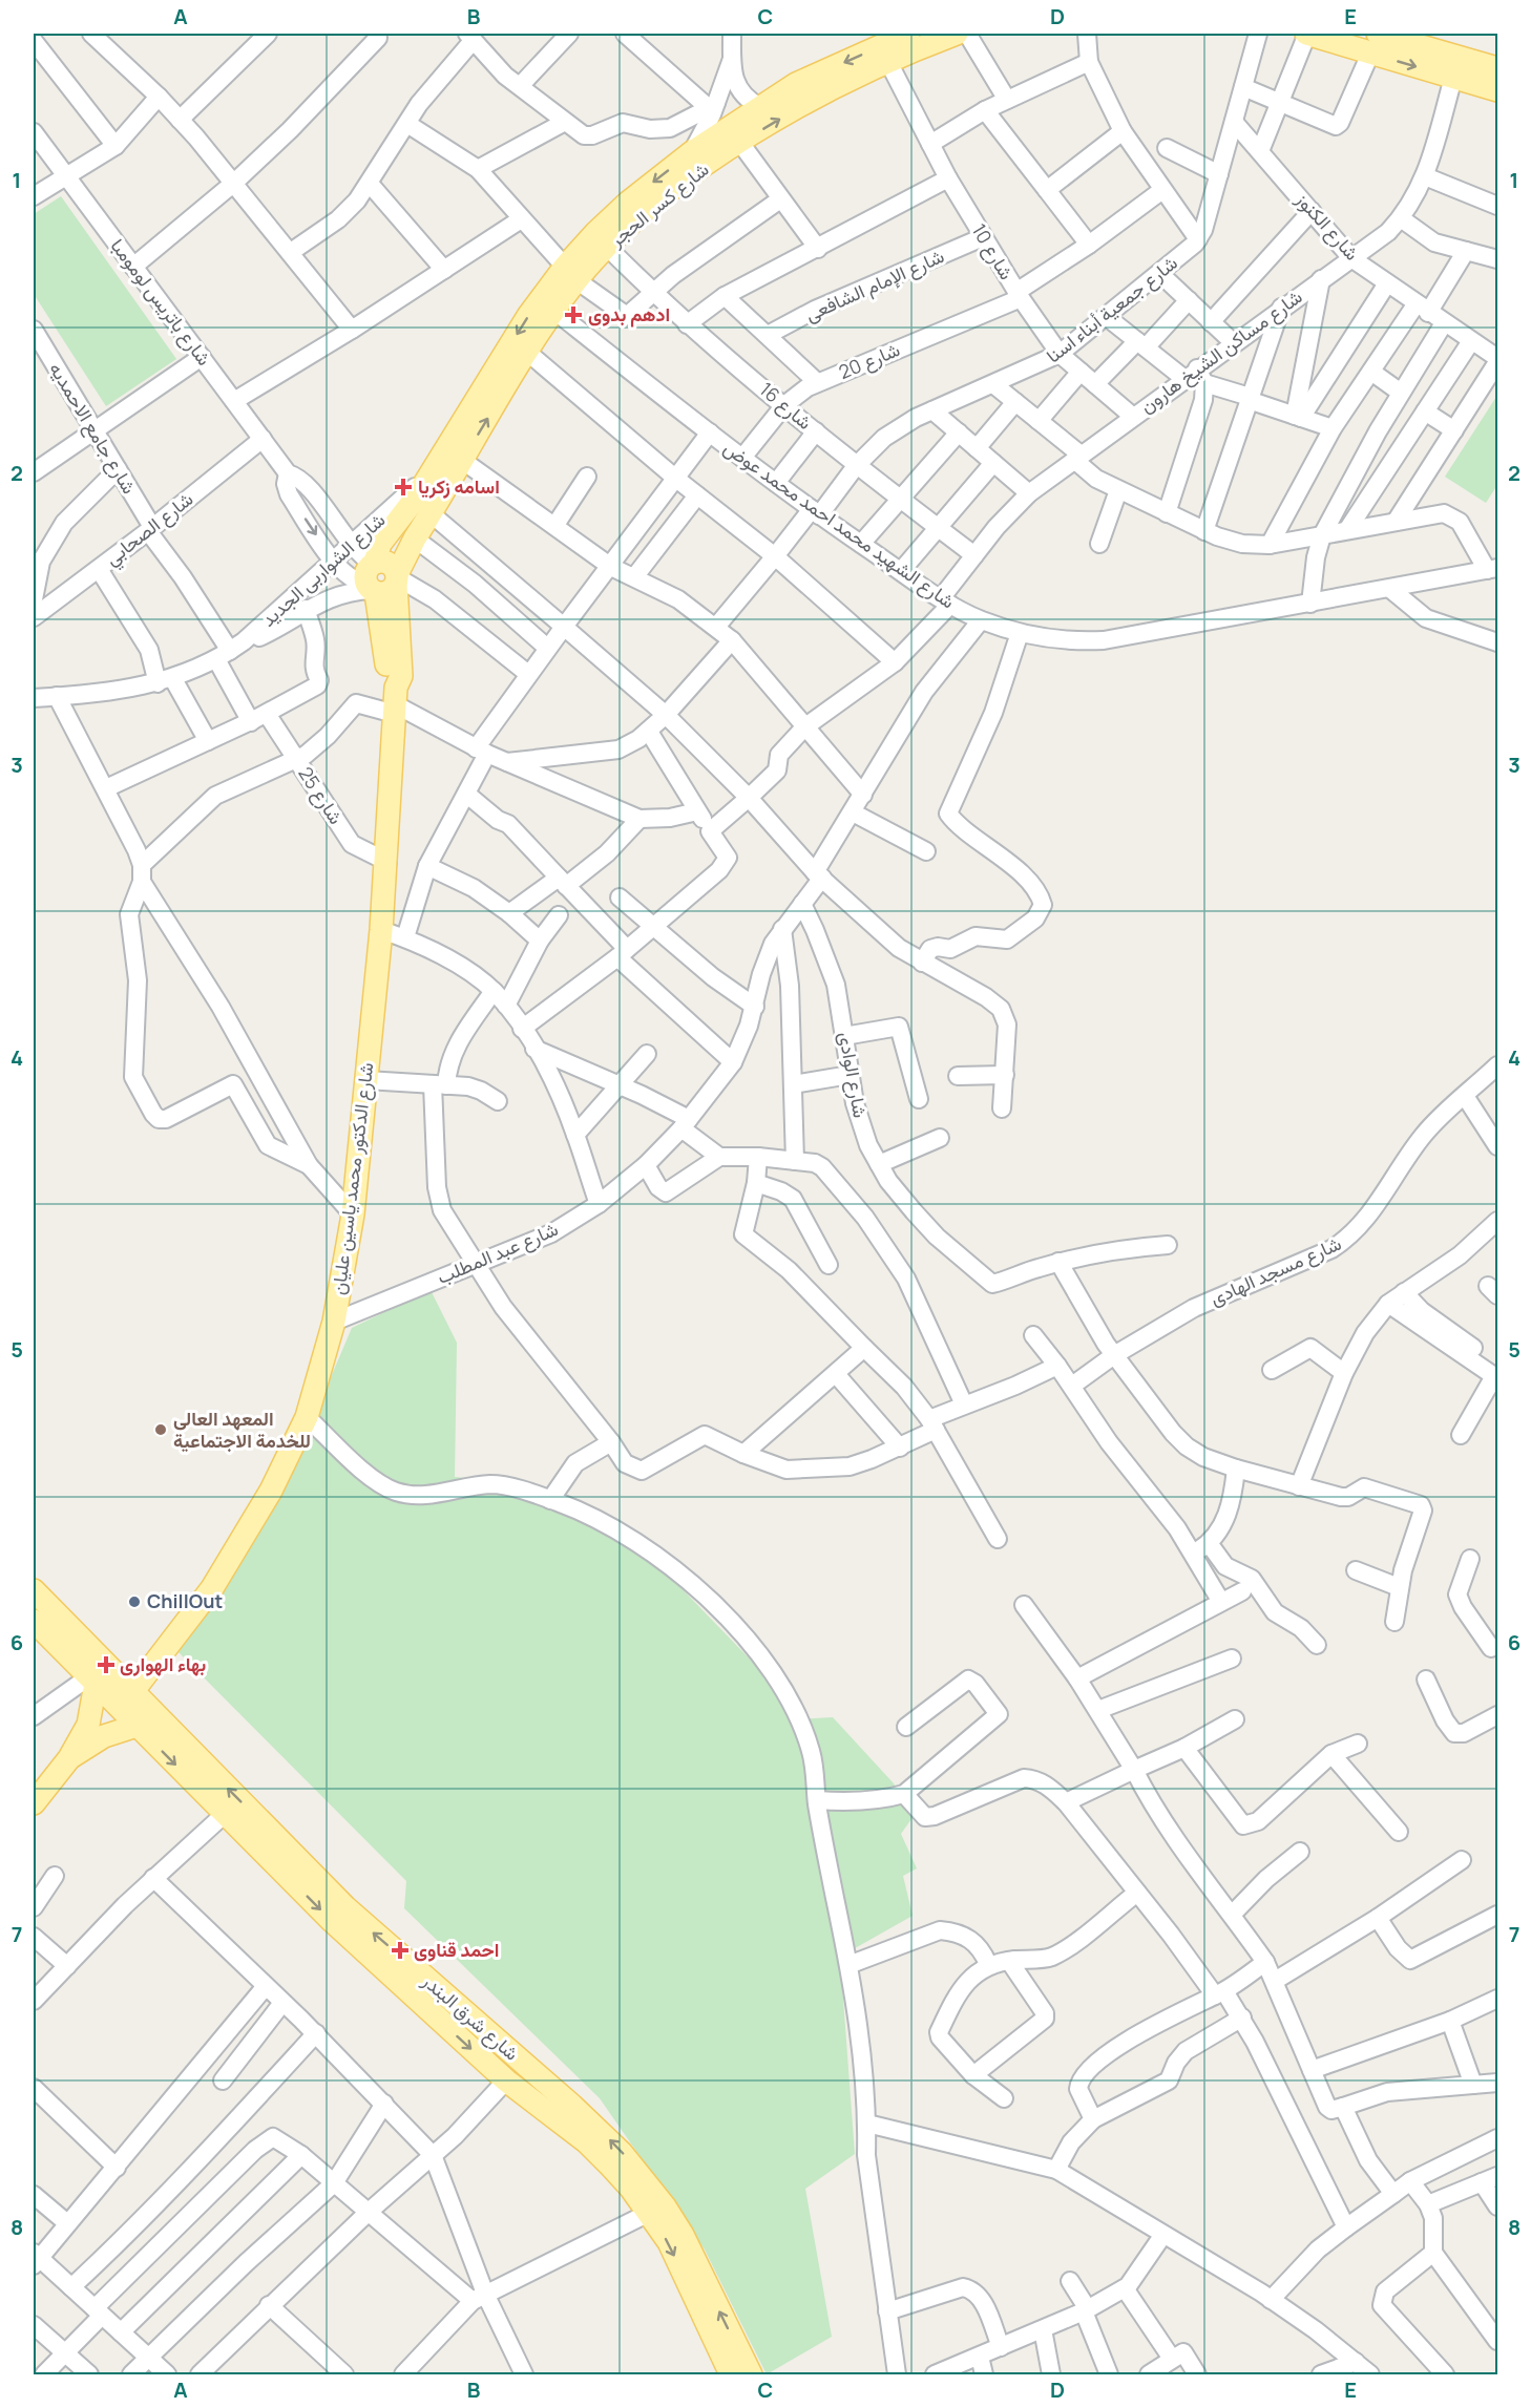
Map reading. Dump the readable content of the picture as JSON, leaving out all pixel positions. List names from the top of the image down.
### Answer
{
  "streets": {
    "main road": ["شارع كسر الحجر", "شارع الدكتور محمد ياسين عليان", "شارع شرق البندر"],
    "street": [
      "شارع الكنوز",
      "شارع 10",
      "شارع الإمام الشافعى",
      "شارع باتريس لومومبا",
      "شارع جمعية أبناء اسنا",
      "شارع مساكن الشيخ هارون",
      "شارع 20",
      "شارع 16",
      "شارع جامع الاحمديه",
      "شارع الشهيد محمد احمد محمد عوض",
      "شارع الصحابي",
      "شارع الشواربى الجديد",
      "شارع 25",
      "شارع الوادى",
      "شارع عبد المطلب",
      "شارع مسجد الهادى"
    ]
  },
  "crossings": [
    ["شارع كسر الحجر", "شارع 10"],
    ["شارع كسر الحجر", "شارع باتريس لومومبا"],
    ["شارع كسر الحجر", "شارع 16"],
    ["شارع كسر الحجر", "شارع الشهيد محمد احمد محمد عوض"],
    ["شارع كسر الحجر", "شارع الشواربى الجديد"],
    ["شارع كسر الحجر", "شارع الدكتور محمد ياسين عليان"],
    ["شارع الكنوز", "شارع مساكن الشيخ هارون"],
    ["شارع 10", "شارع الإمام الشافعى"],
    ["شارع 10", "شارع جمعية أبناء اسنا"],
    ["شارع 10", "شارع مساكن الشيخ هارون"],
    ["شارع 10", "شارع 20"],
    ["شارع باتريس لومومبا", "شارع الصحابي"],
    ["شارع باتريس لومومبا", "شارع الشواربى الجديد"],
    ["شارع باتريس لومومبا", "شارع الدكتور محمد ياسين عليان"],
    ["شارع جمعية أبناء اسنا", "شارع 16"],
    ["شارع جمعية أبناء اسنا", "شارع الشهيد محمد احمد محمد عوض"],
    ["شارع مساكن الشيخ هارون", "شارع 16"],
    ["شارع مساكن الشيخ هارون", "شارع الشهيد محمد احمد محمد عوض"],
    ["شارع 20", "شارع 16"],
    ["شارع 20", "شارع الشهيد محمد احمد محمد عوض"],
    ["شارع جامع الاحمديه", "شارع الصحابي"],
    ["شارع جامع الاحمديه", "شارع الشواربى الجديد"],
    ["شارع الشهيد محمد احمد محمد عوض", "شارع عبد المطلب"],
    ["شارع الشواربى الجديد", "شارع الدكتور محمد ياسين عليان"],
    ["شارع 25", "شارع الدكتور محمد ياسين عليان"],
    ["شارع الوادى", "شارع عبد المطلب"],
    ["شارع الدكتور محمد ياسين عليان", "شارع عبد المطلب"],
    ["شارع الدكتور محمد ياسين عليان", "شارع شرق البندر"]
  ],
  "places": {
    "health": [
      "ادهم بدوى",
      "اسامه زكريا",
      "بهاء الهوارى",
      "احمد قناوى"
    ],
    "other": ["المعهد العالى للخدمة الاجتماعية", "ChillOut"]
  },
  "grid": {
    "columns": [
      "A",
      "B",
      "C",
      "D",
      "E"
    ],
    "rows": [
      "1",
      "2",
      "3",
      "4",
      "5",
      "6",
      "7",
      "8"
    ]
  }
}
